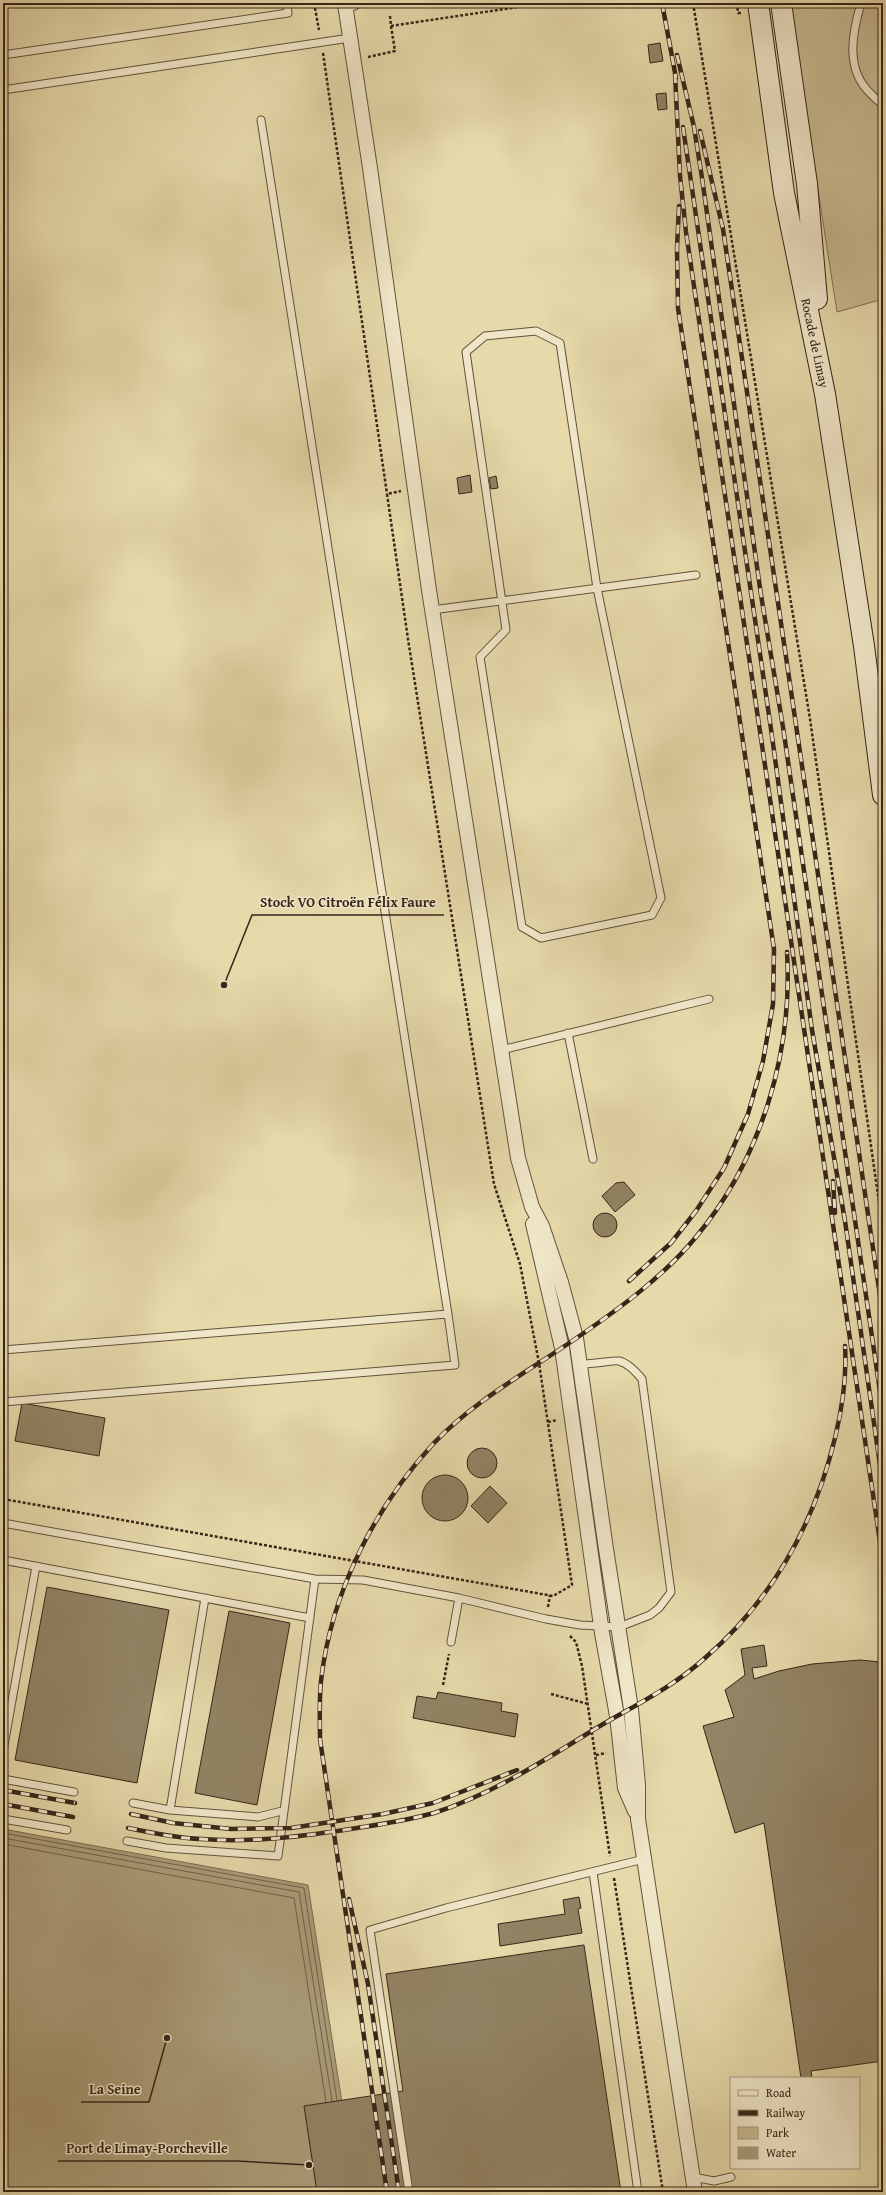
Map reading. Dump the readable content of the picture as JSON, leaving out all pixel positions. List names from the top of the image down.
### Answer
{
  "streets": {
    "main road": ["Rocade de Limay"]
  },
  "places": ["Stock VO Citroën Félix Faure", "La Seine", "Port de Limay-Porcheville"],
  "legend": [
    "Road",
    "Railway",
    "Park",
    "Water"
  ]
}
